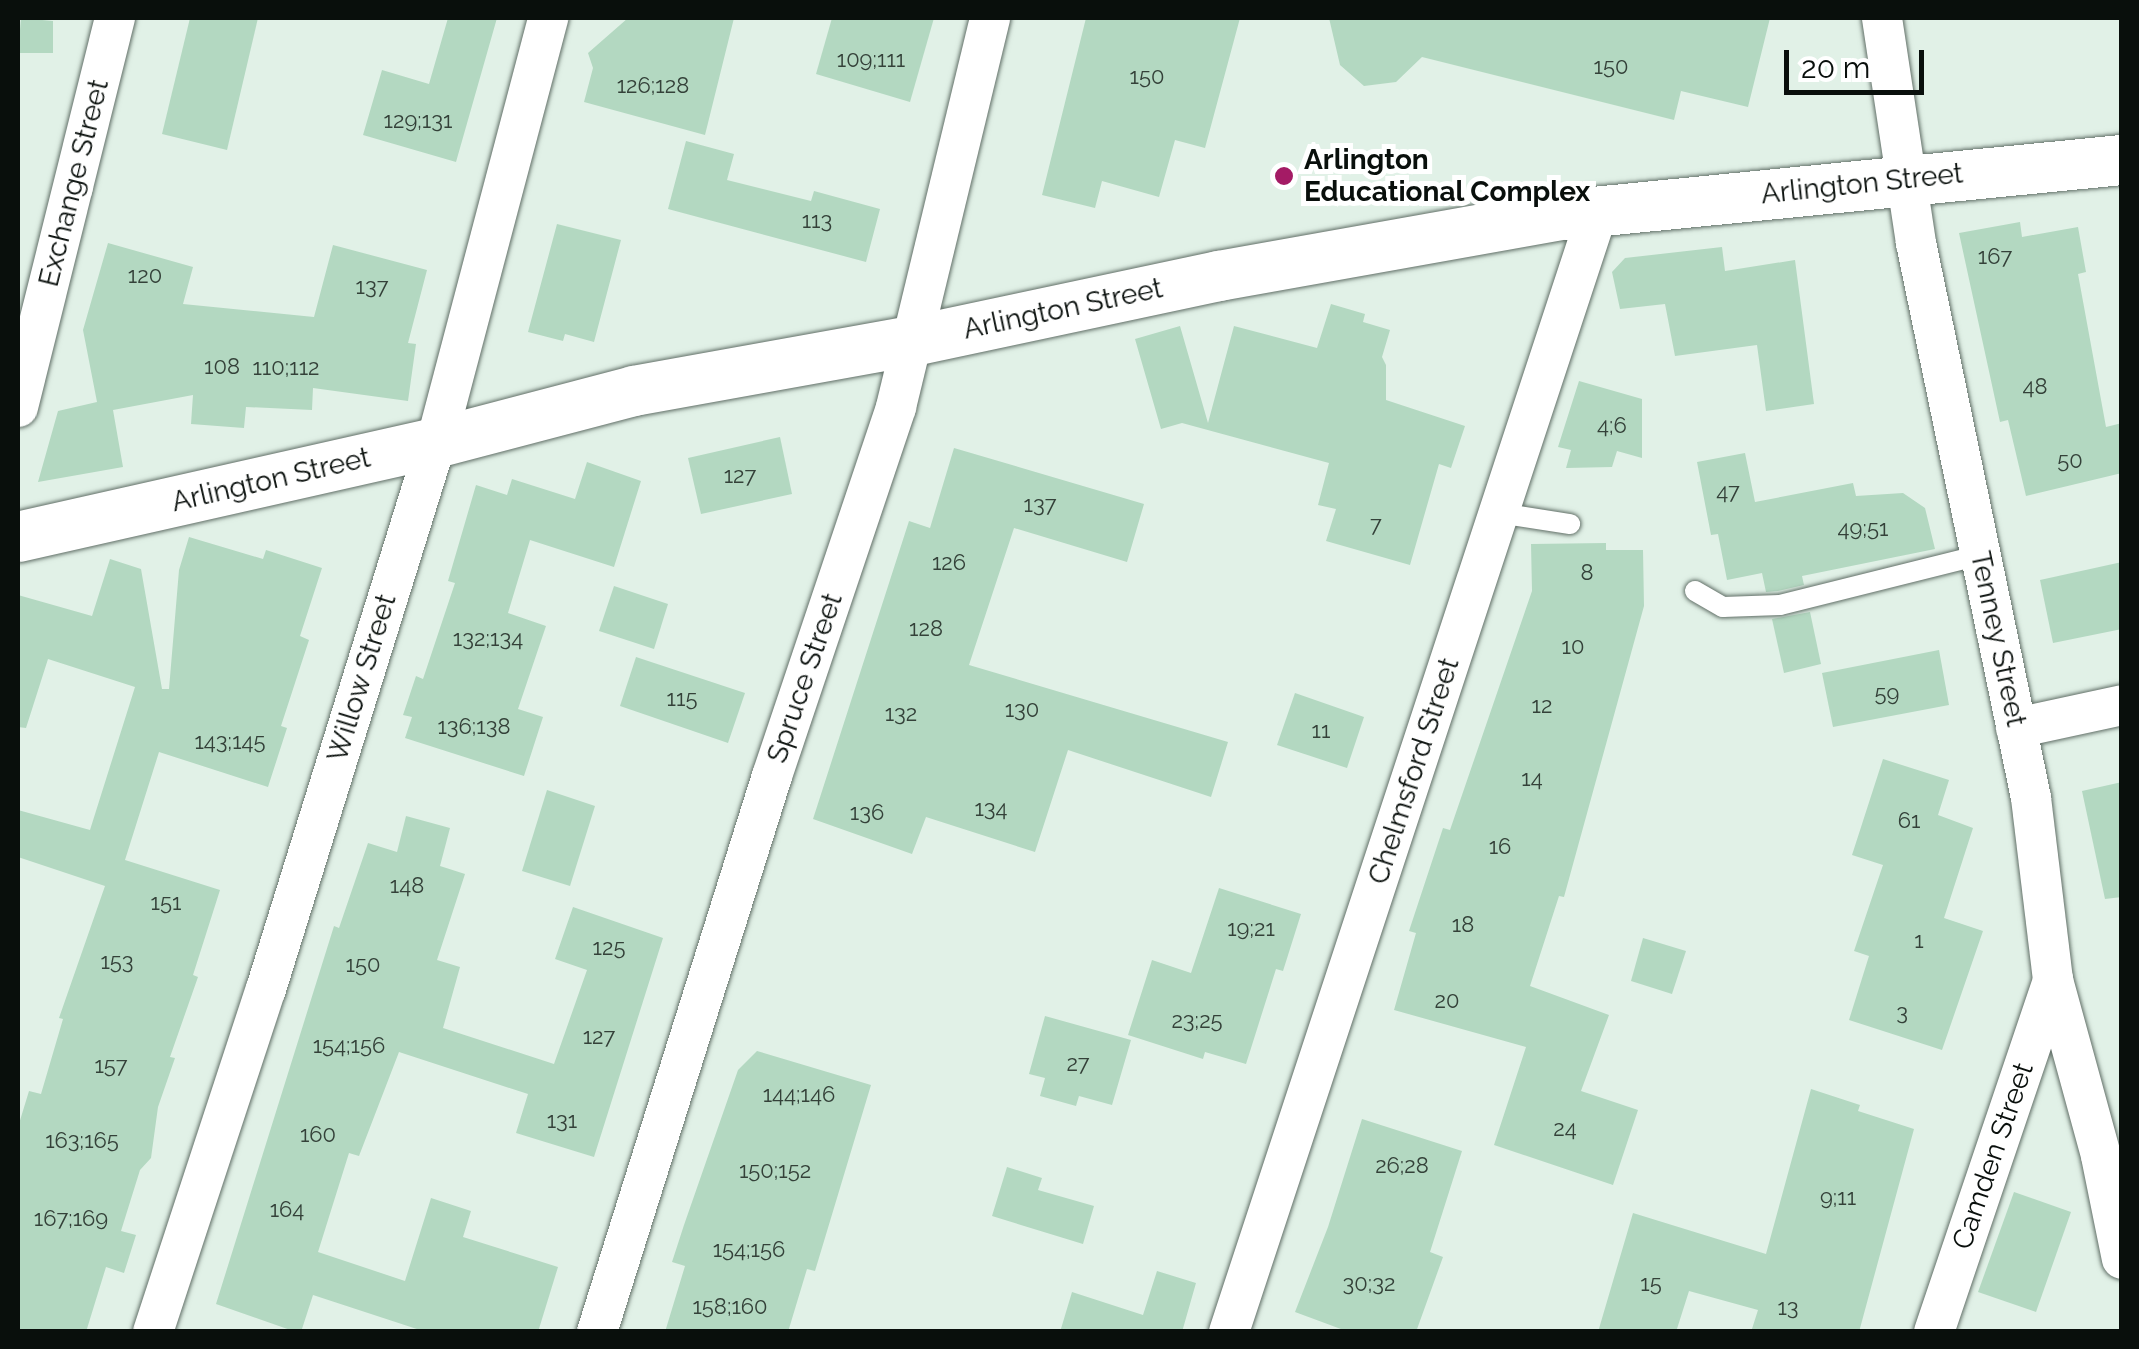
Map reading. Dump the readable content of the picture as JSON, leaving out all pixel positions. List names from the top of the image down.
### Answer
{
  "streets": {
    "street": [
      "Exchange Street",
      "Arlington Street",
      "Tenney Street",
      "Willow Street",
      "Spruce Street",
      "Chelmsford Street",
      "Camden Street"
    ]
  },
  "crossings": [
    ["Arlington Street", "Tenney Street"],
    ["Arlington Street", "Willow Street"],
    ["Arlington Street", "Spruce Street"],
    ["Arlington Street", "Chelmsford Street"],
    ["Tenney Street", "Camden Street"]
  ],
  "places": ["Arlington Educational Complex"],
  "house_numbers": [
    "109;111",
    "150",
    "150",
    "126;128",
    "129;131",
    "113",
    "167",
    "120",
    "137",
    "108",
    "110;112",
    "48",
    "4;6",
    "50",
    "127",
    "47",
    "137",
    "7",
    "49;51",
    "126",
    "8",
    "128",
    "132;134",
    "10",
    "59",
    "115",
    "12",
    "130",
    "132",
    "136;138",
    "11",
    "143;145",
    "14",
    "134",
    "136",
    "61",
    "16",
    "148",
    "151",
    "18",
    "19;21",
    "1",
    "125",
    "153",
    "150",
    "20",
    "3",
    "23;25",
    "127",
    "154;156",
    "27",
    "157",
    "144;146",
    "131",
    "24",
    "160",
    "163;165",
    "26;28",
    "150;152",
    "9;11",
    "164",
    "167;169",
    "154;156",
    "30;32",
    "15",
    "158;160",
    "13"
  ],
  "scale_bar": "20 m"
}
